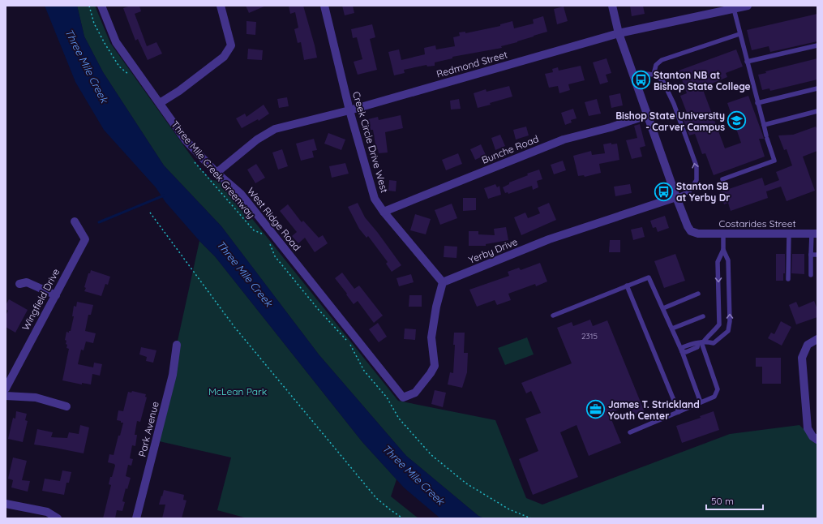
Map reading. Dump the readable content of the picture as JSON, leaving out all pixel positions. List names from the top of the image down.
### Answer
{
  "streets": {
    "street": [
      "Redmond Street",
      "Creek Circle Drive West",
      "Bunche Road",
      "West Ridge Road",
      "Costarides Street",
      "Yerby Drive",
      "Wingfield Drive",
      "Park Avenue"
    ],
    "path": ["Three Mile Creek Greenway"]
  },
  "crossings": [
    ["Redmond Street", "Creek Circle Drive West"],
    ["Redmond Street", "West Ridge Road"],
    ["Creek Circle Drive West", "Bunche Road"],
    ["Creek Circle Drive West", "West Ridge Road"],
    ["Creek Circle Drive West", "Yerby Drive"],
    ["West Ridge Road", "Yerby Drive"],
    ["Costarides Street", "Yerby Drive"]
  ],
  "water": ["Three Mile Creek"],
  "parks": ["McLean Park"],
  "places": {
    "bus stop": ["Stanton NB at Bishop State College", "Stanton SB at Yerby Dr"],
    "school or university": ["Bishop State University - Carver Campus"],
    "office": ["James T. Strickland Youth Center"]
  },
  "house_numbers": ["2315"],
  "scale_bar": "50 m"
}
